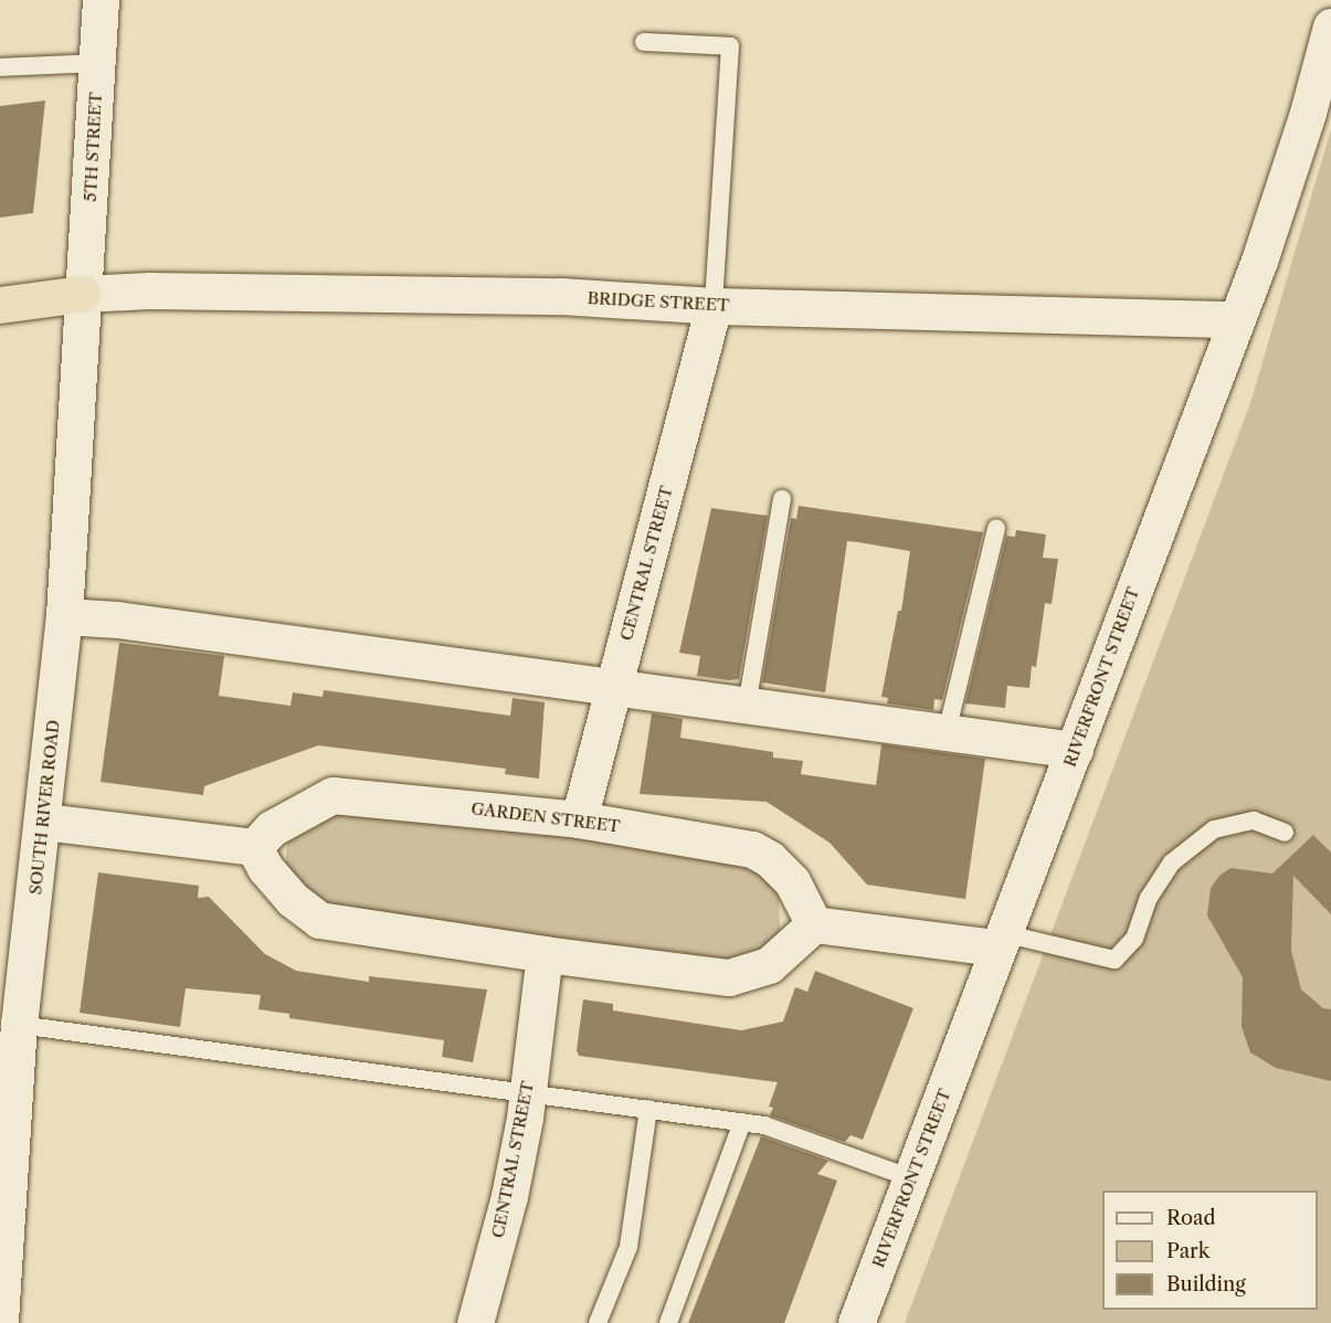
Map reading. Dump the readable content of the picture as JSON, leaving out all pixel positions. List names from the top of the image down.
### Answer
{
  "streets": {
    "street": [
      "5TH STREET",
      "BRIDGE STREET",
      "CENTRAL STREET",
      "RIVERFRONT STREET",
      "SOUTH RIVER ROAD",
      "GARDEN STREET"
    ]
  },
  "crossings": [
    ["5TH STREET", "BRIDGE STREET"],
    ["5TH STREET", "SOUTH RIVER ROAD"],
    ["BRIDGE STREET", "CENTRAL STREET"],
    ["BRIDGE STREET", "RIVERFRONT STREET"],
    ["BRIDGE STREET", "SOUTH RIVER ROAD"],
    ["CENTRAL STREET", "GARDEN STREET"]
  ],
  "legend": ["Road", "Park", "Building"]
}
